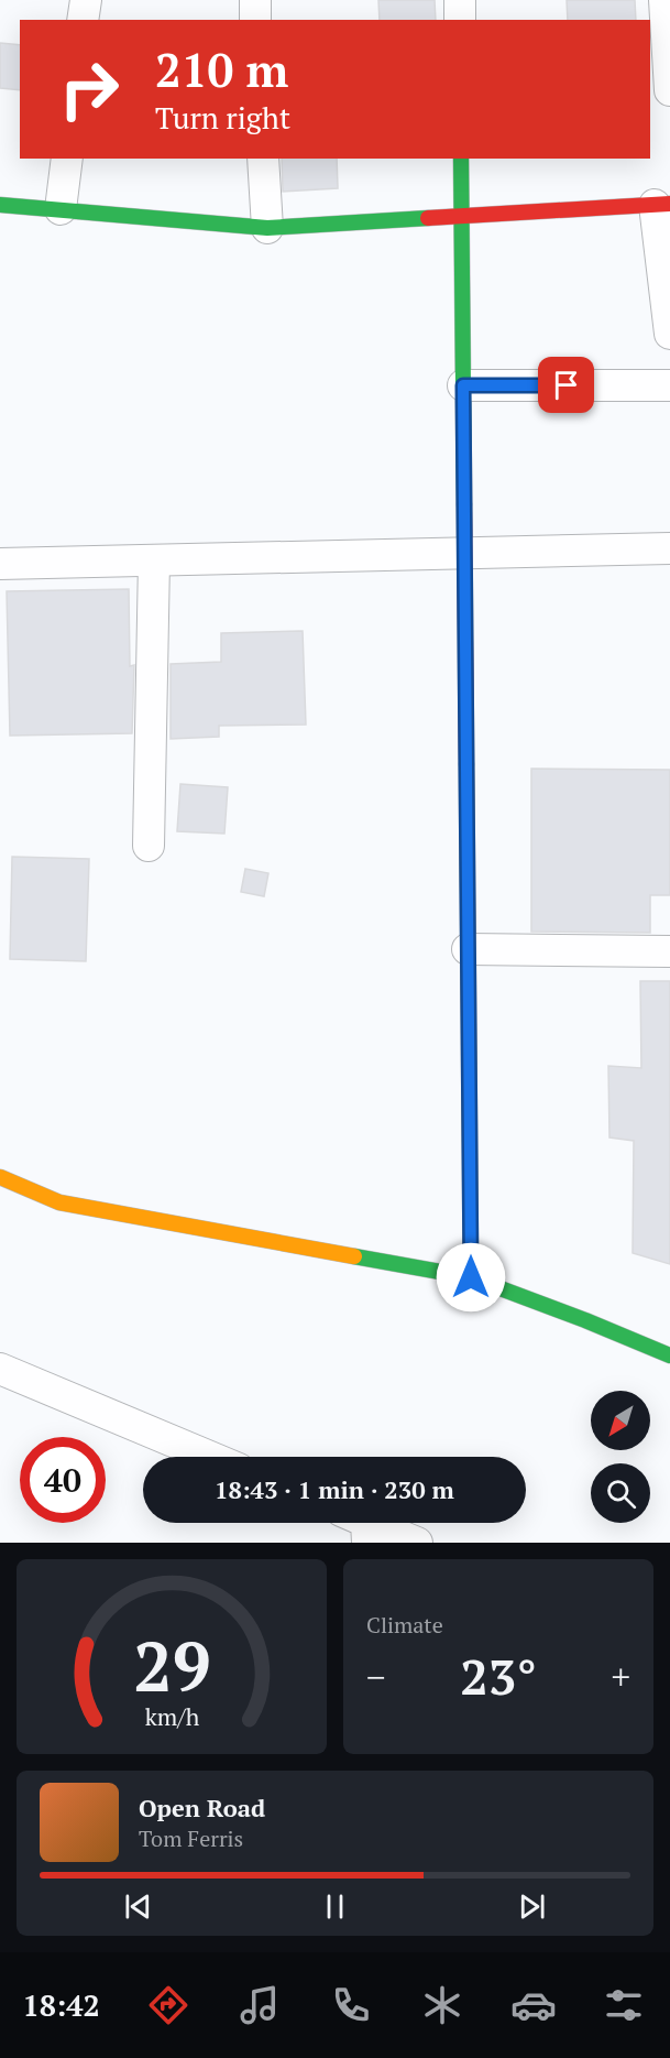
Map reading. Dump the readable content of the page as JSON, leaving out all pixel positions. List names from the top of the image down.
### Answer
{
  "north": "bottom left",
  "page": {
    "turn": ["210 m", "Turn right"],
    "limit": "40",
    "trip": "18:43 · 1 min · 230 m",
    "tile": "Climate",
    "heat": ["−", "23°", "+"],
    "song": ["Open Road", "Tom Ferris"],
    "tabs": "18:42",
    "gauge": ["29", "km/h"]
  }
}
